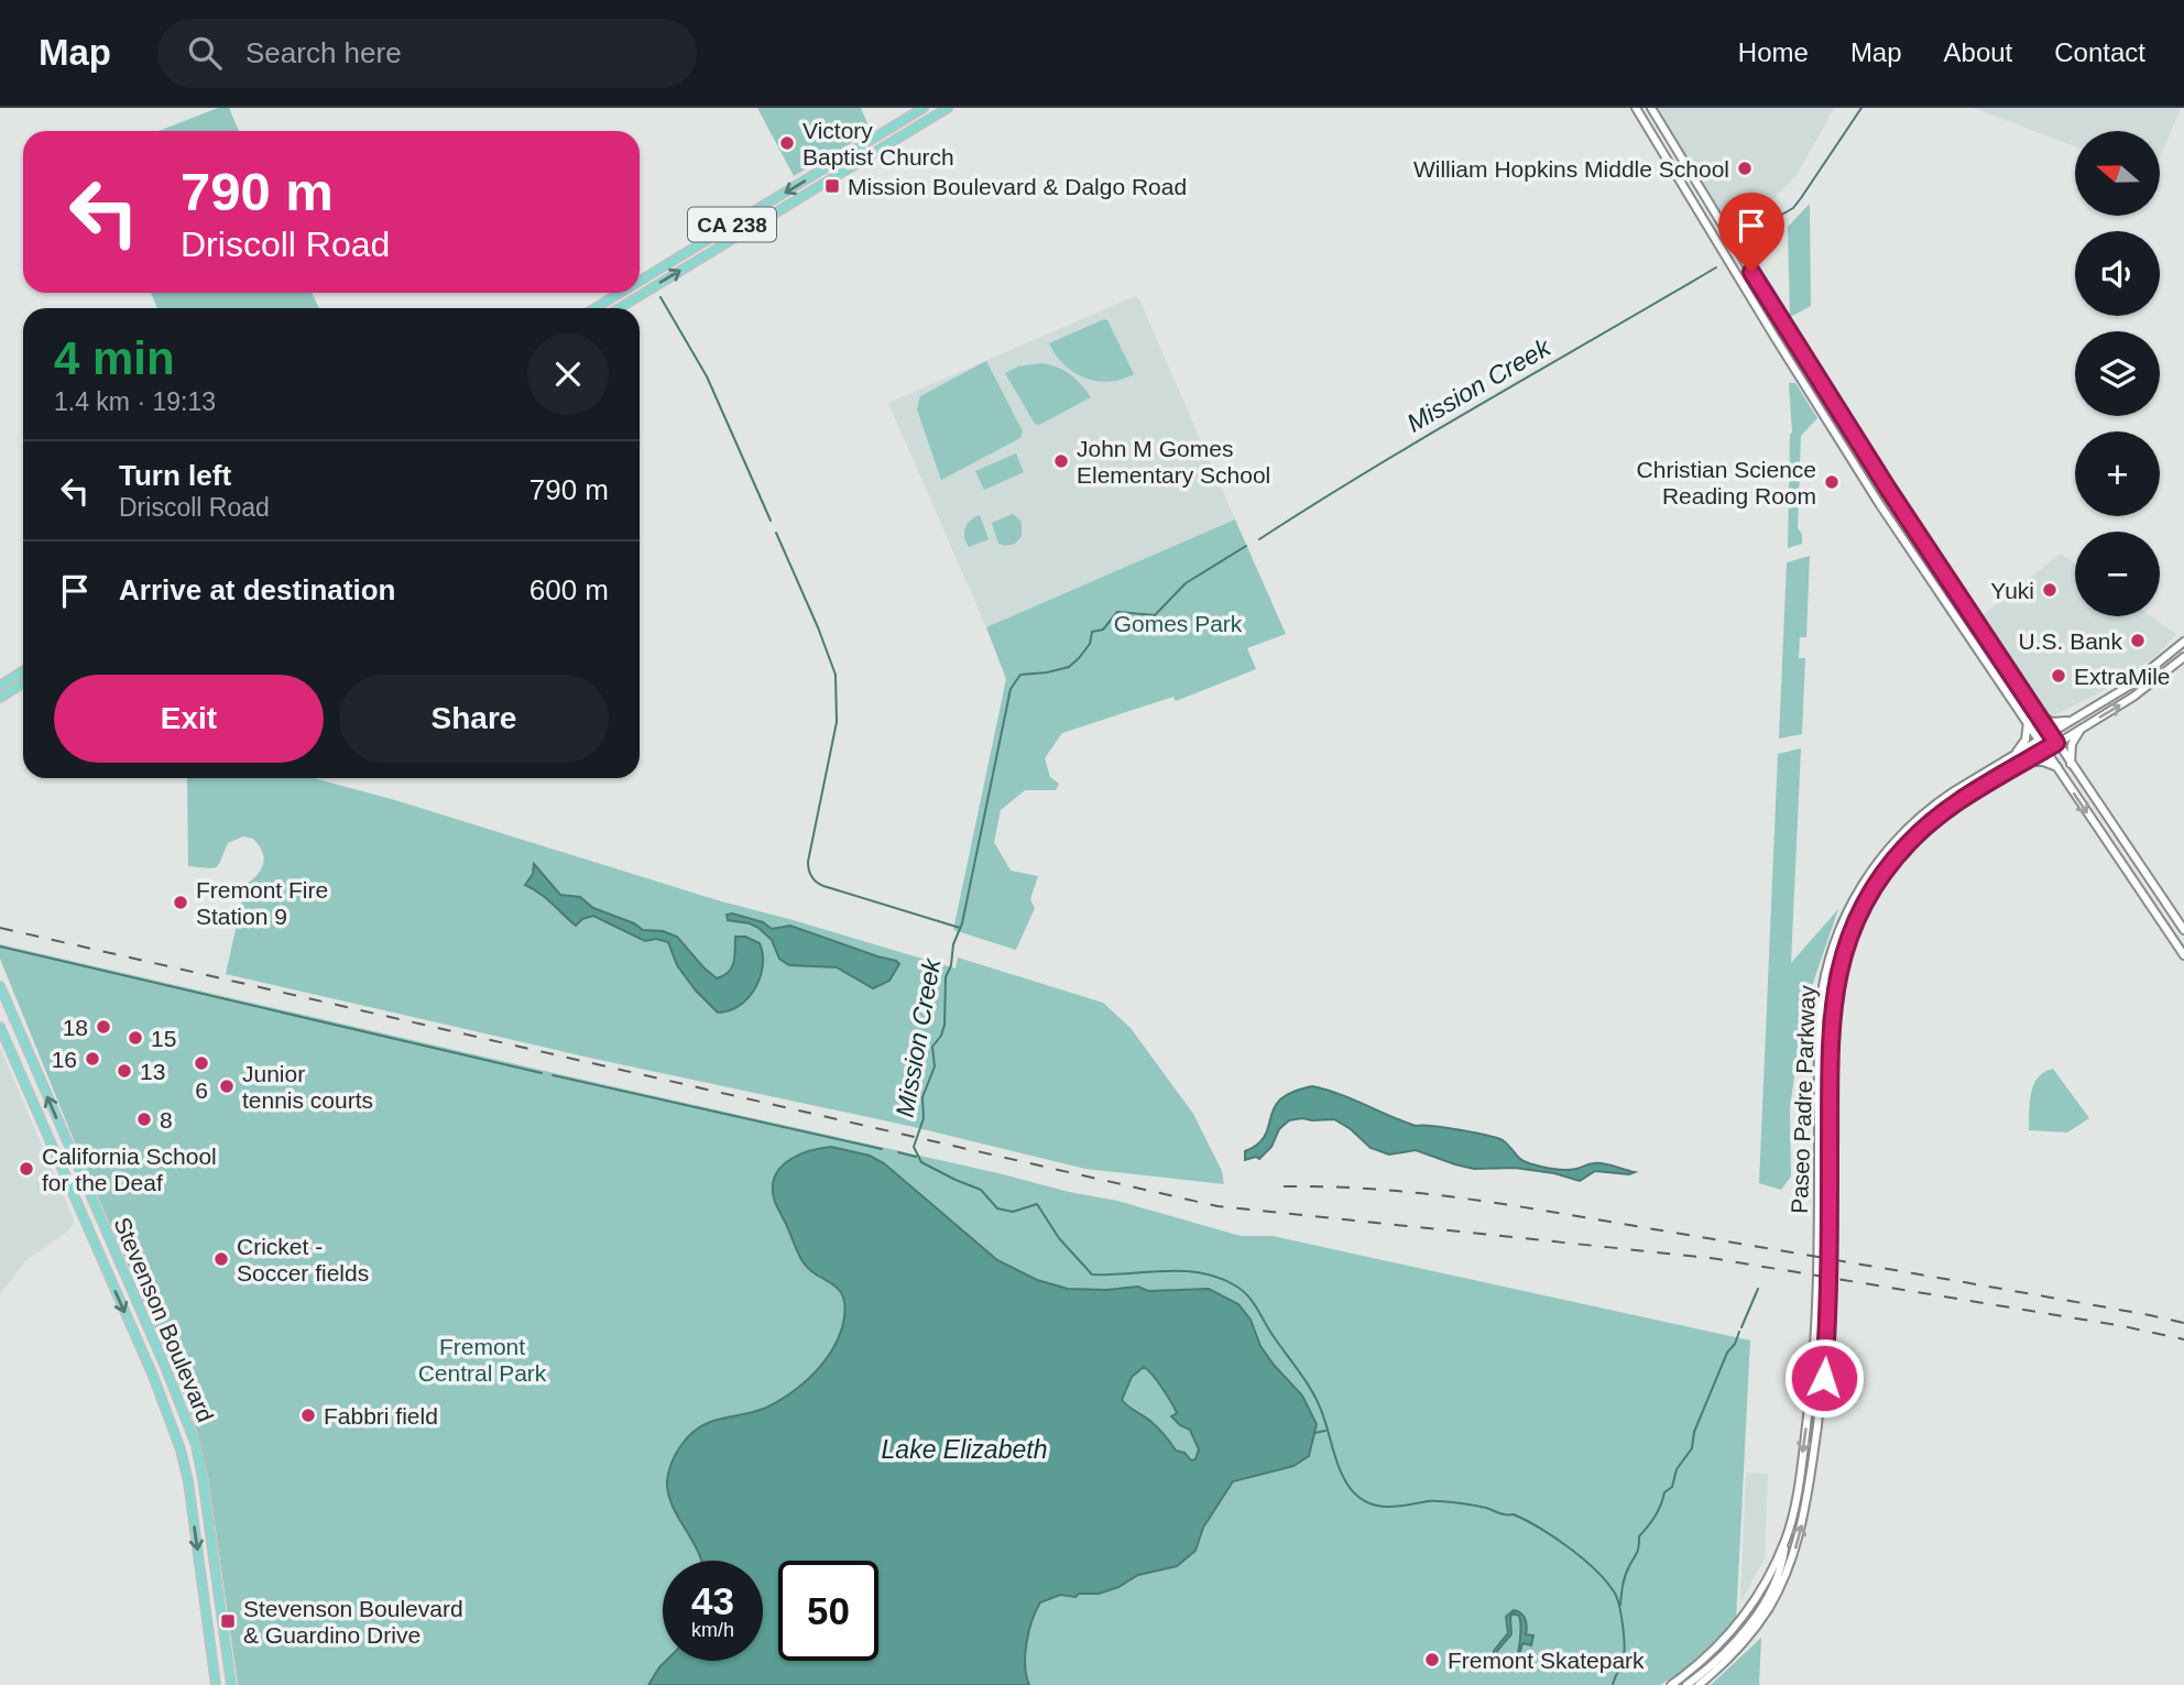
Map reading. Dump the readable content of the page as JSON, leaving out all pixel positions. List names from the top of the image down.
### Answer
{
  "streets": {
    "main road": ["CA 238", "Paseo Padre Parkway", "Stevenson Boulevard"]
  },
  "water": ["Mission Creek", "Lake Elizabeth"],
  "parks": ["Gomes Park", "Fremont Central Park"],
  "places": {
    "other": [
      "Victory Baptist Church",
      "William Hopkins Middle School",
      "John M Gomes Elementary School",
      "Christian Science Reading Room",
      "Yuki",
      "U.S. Bank",
      "ExtraMile",
      "Fremont Fire Station 9",
      "18",
      "15",
      "16",
      "6",
      "13",
      "Junior tennis courts",
      "8",
      "California School for the Deaf",
      "Cricket - Soccer fields",
      "Fabbri field",
      "Fremont Skatepark"
    ],
    "transit": ["Mission Boulevard & Dalgo Road", "Stevenson Boulevard & Guardino Drive"]
  },
  "north": "left",
  "page": {
    "header": "Map",
    "search": "Search here",
    "nav": [
      "Home",
      "Map",
      "About",
      "Contact"
    ],
    "map_buttons": ["+", "−"],
    "turn": ["790 m", "Driscoll Road"],
    "heading": ["4 min", "1.4 km · 19:13"],
    "list": [
      {
        "name": "Turn left",
        "note": "Driscoll Road",
        "value": "790 m"
      },
      {
        "name": "Arrive at destination",
        "value": "600 m"
      }
    ],
    "buttons": ["Exit", "Share"],
    "speed": "43 km/h",
    "limit": "50"
  }
}
